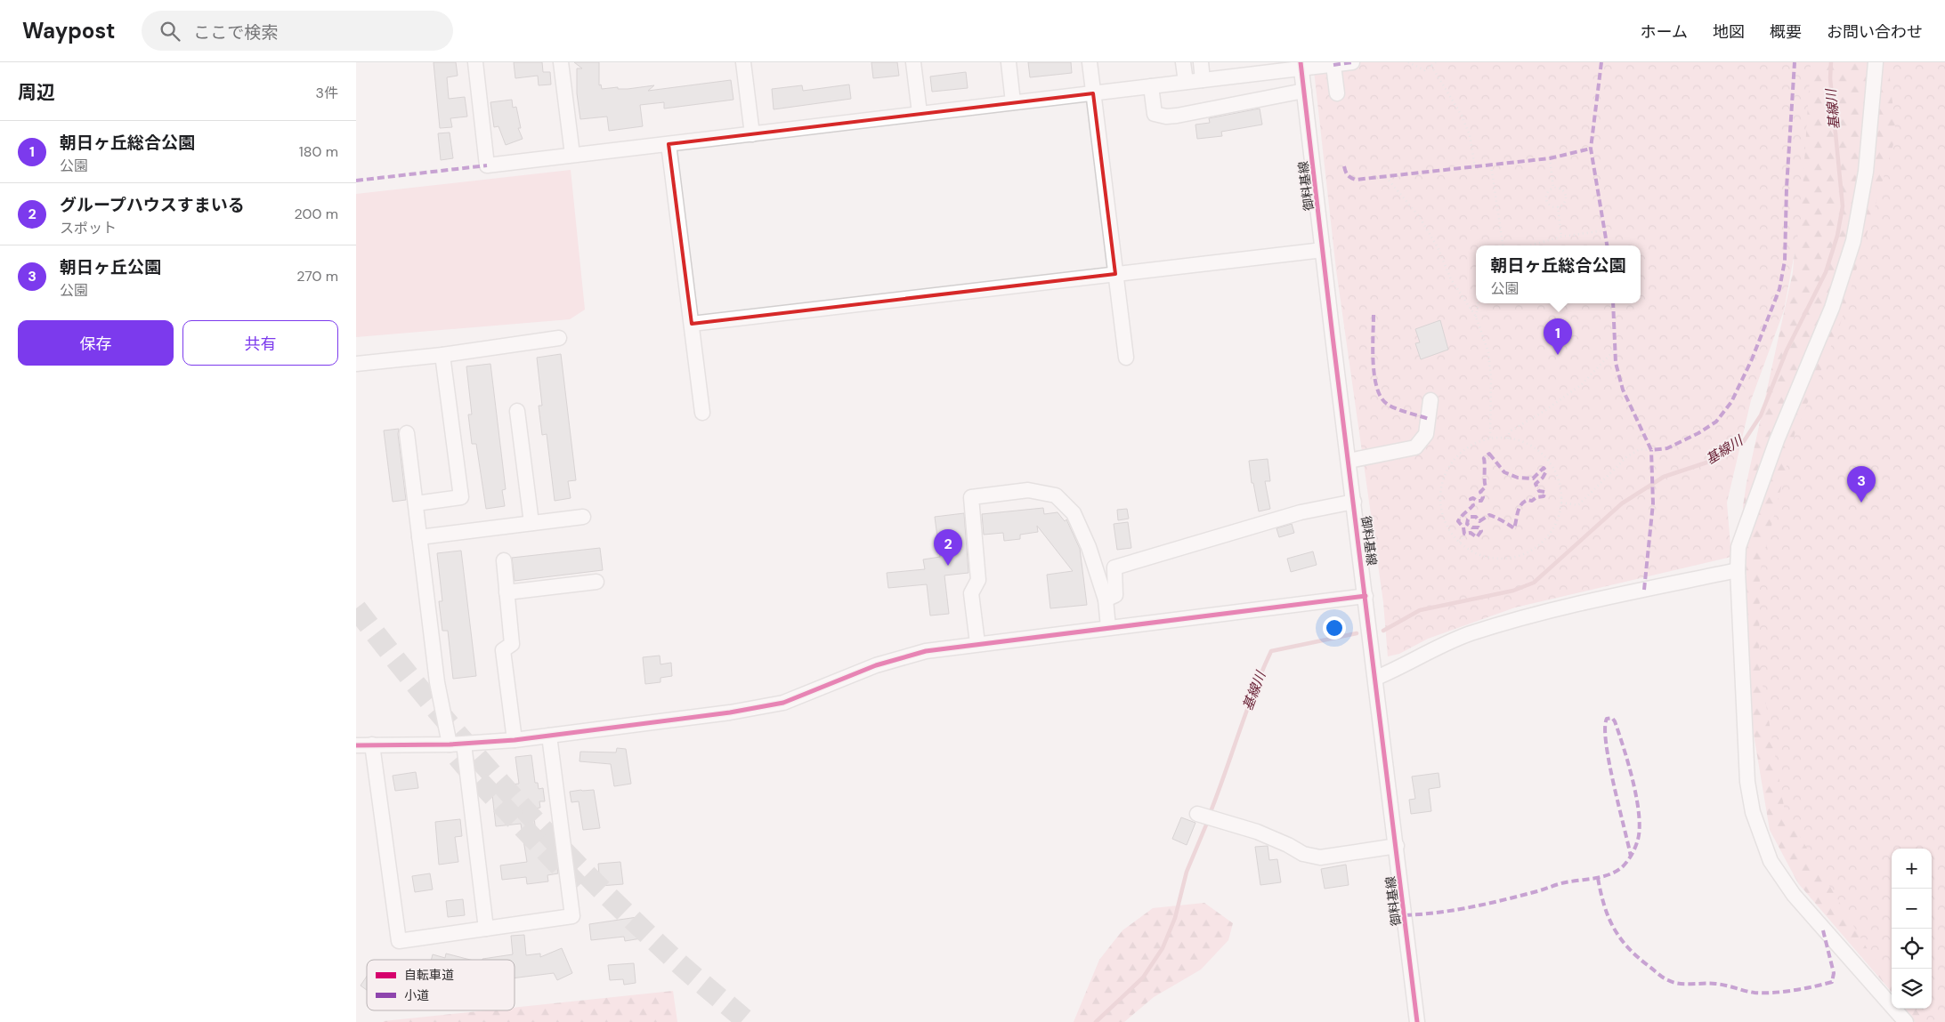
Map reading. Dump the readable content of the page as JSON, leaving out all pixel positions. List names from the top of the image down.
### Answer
{
  "streets": {
    "street": ["御料基線"]
  },
  "water": ["基線川"],
  "legend": ["自転車道", "小道"],
  "page": {
    "header": "Waypost",
    "search": "ここで検索",
    "nav": [
      "ホーム",
      "地図",
      "概要",
      "お問い合わせ"
    ],
    "heading": ["周辺", "3件"],
    "list": [
      {
        "mark": "1",
        "name": "朝日ヶ丘総合公園",
        "note": "公園",
        "value": "180 m"
      },
      {
        "mark": "2",
        "name": "グループハウスすまいる",
        "note": "スポット",
        "value": "200 m"
      },
      {
        "mark": "3",
        "name": "朝日ヶ丘公園",
        "note": "公園",
        "value": "270 m"
      }
    ],
    "popup": ["朝日ヶ丘総合公園", "公園"],
    "buttons": ["保存", "共有"],
    "pins": ["1", "3", "2"],
    "map_buttons": ["+", "−"]
  }
}
